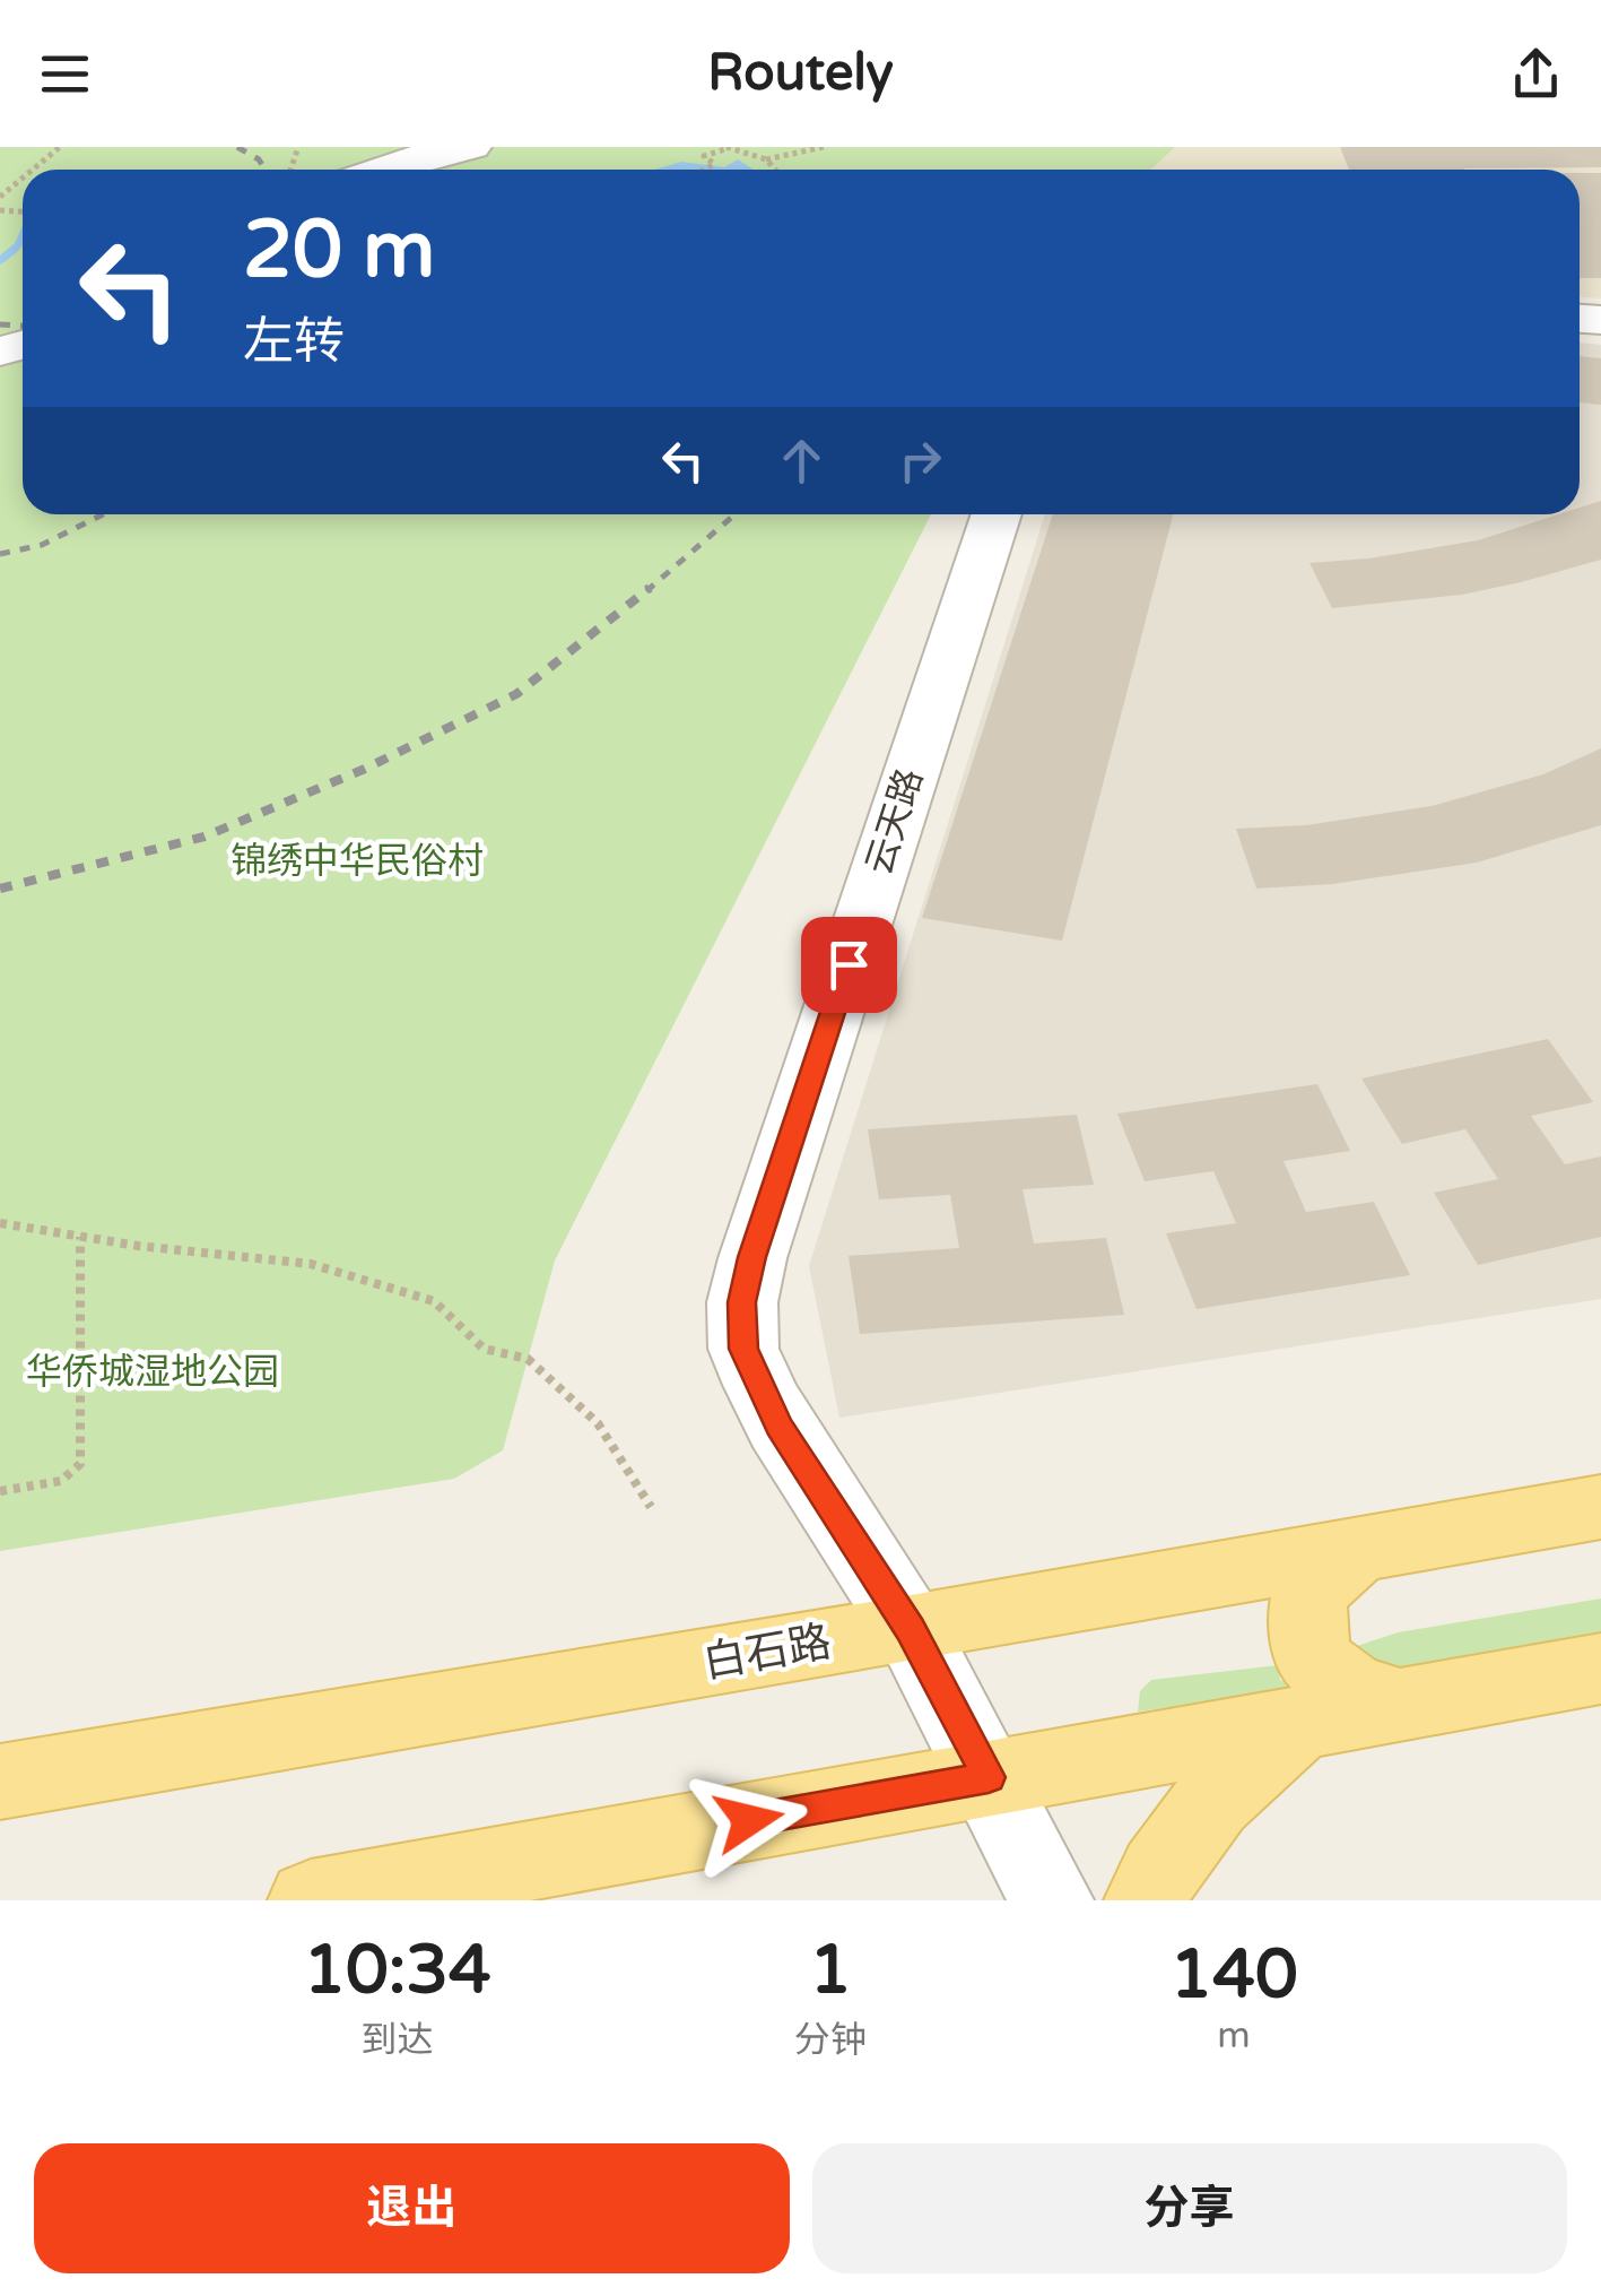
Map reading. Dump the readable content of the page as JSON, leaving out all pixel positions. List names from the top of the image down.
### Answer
{
  "streets": {
    "main road": ["白石路"],
    "street": ["云天路"]
  },
  "crossings": [
    ["云天路", "白石路"]
  ],
  "parks": ["锦绣中华民俗村", "华侨城湿地公园"],
  "page": {
    "header": "Routely",
    "turn": ["20 m", "左转"],
    "eta": [
      "10:34",
      "到达",
      "1",
      "分钟",
      "140",
      "m"
    ],
    "buttons": ["退出", "分享"]
  }
}
